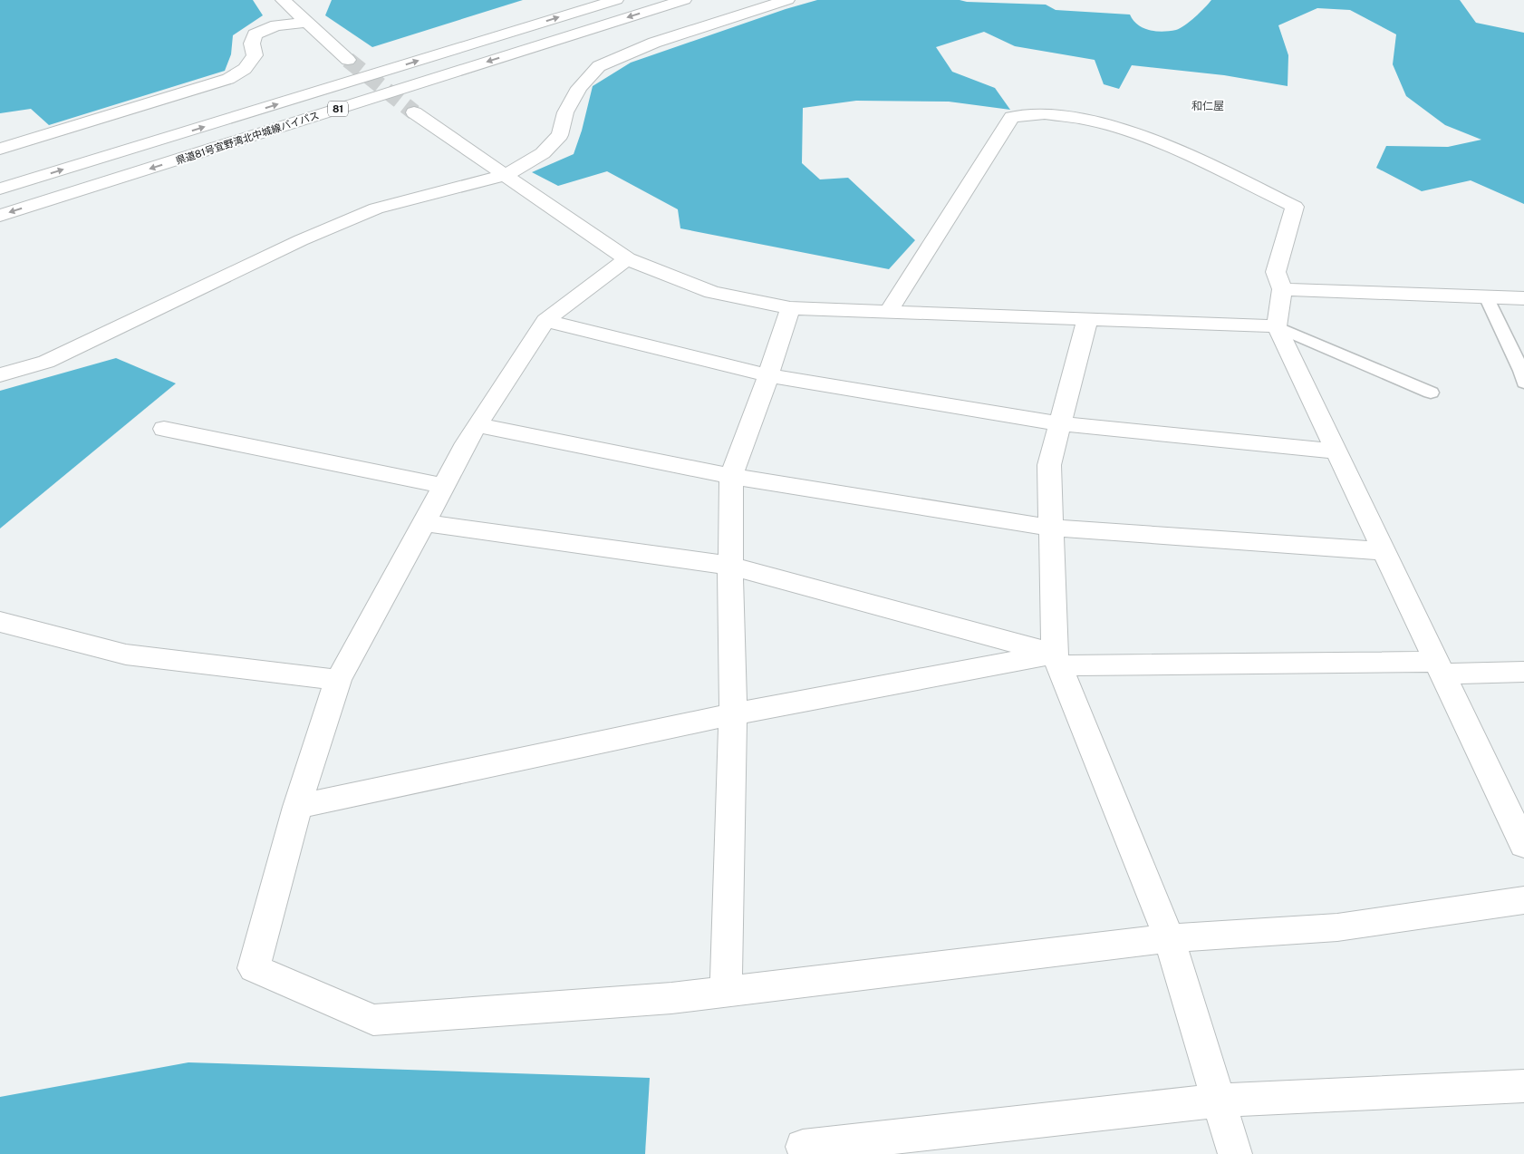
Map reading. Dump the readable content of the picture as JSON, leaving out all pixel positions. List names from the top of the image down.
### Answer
{
  "streets": {
    "street": ["81", "県道81号宜野湾北中城線バイパス"]
  },
  "districts": ["和仁屋"]
}
